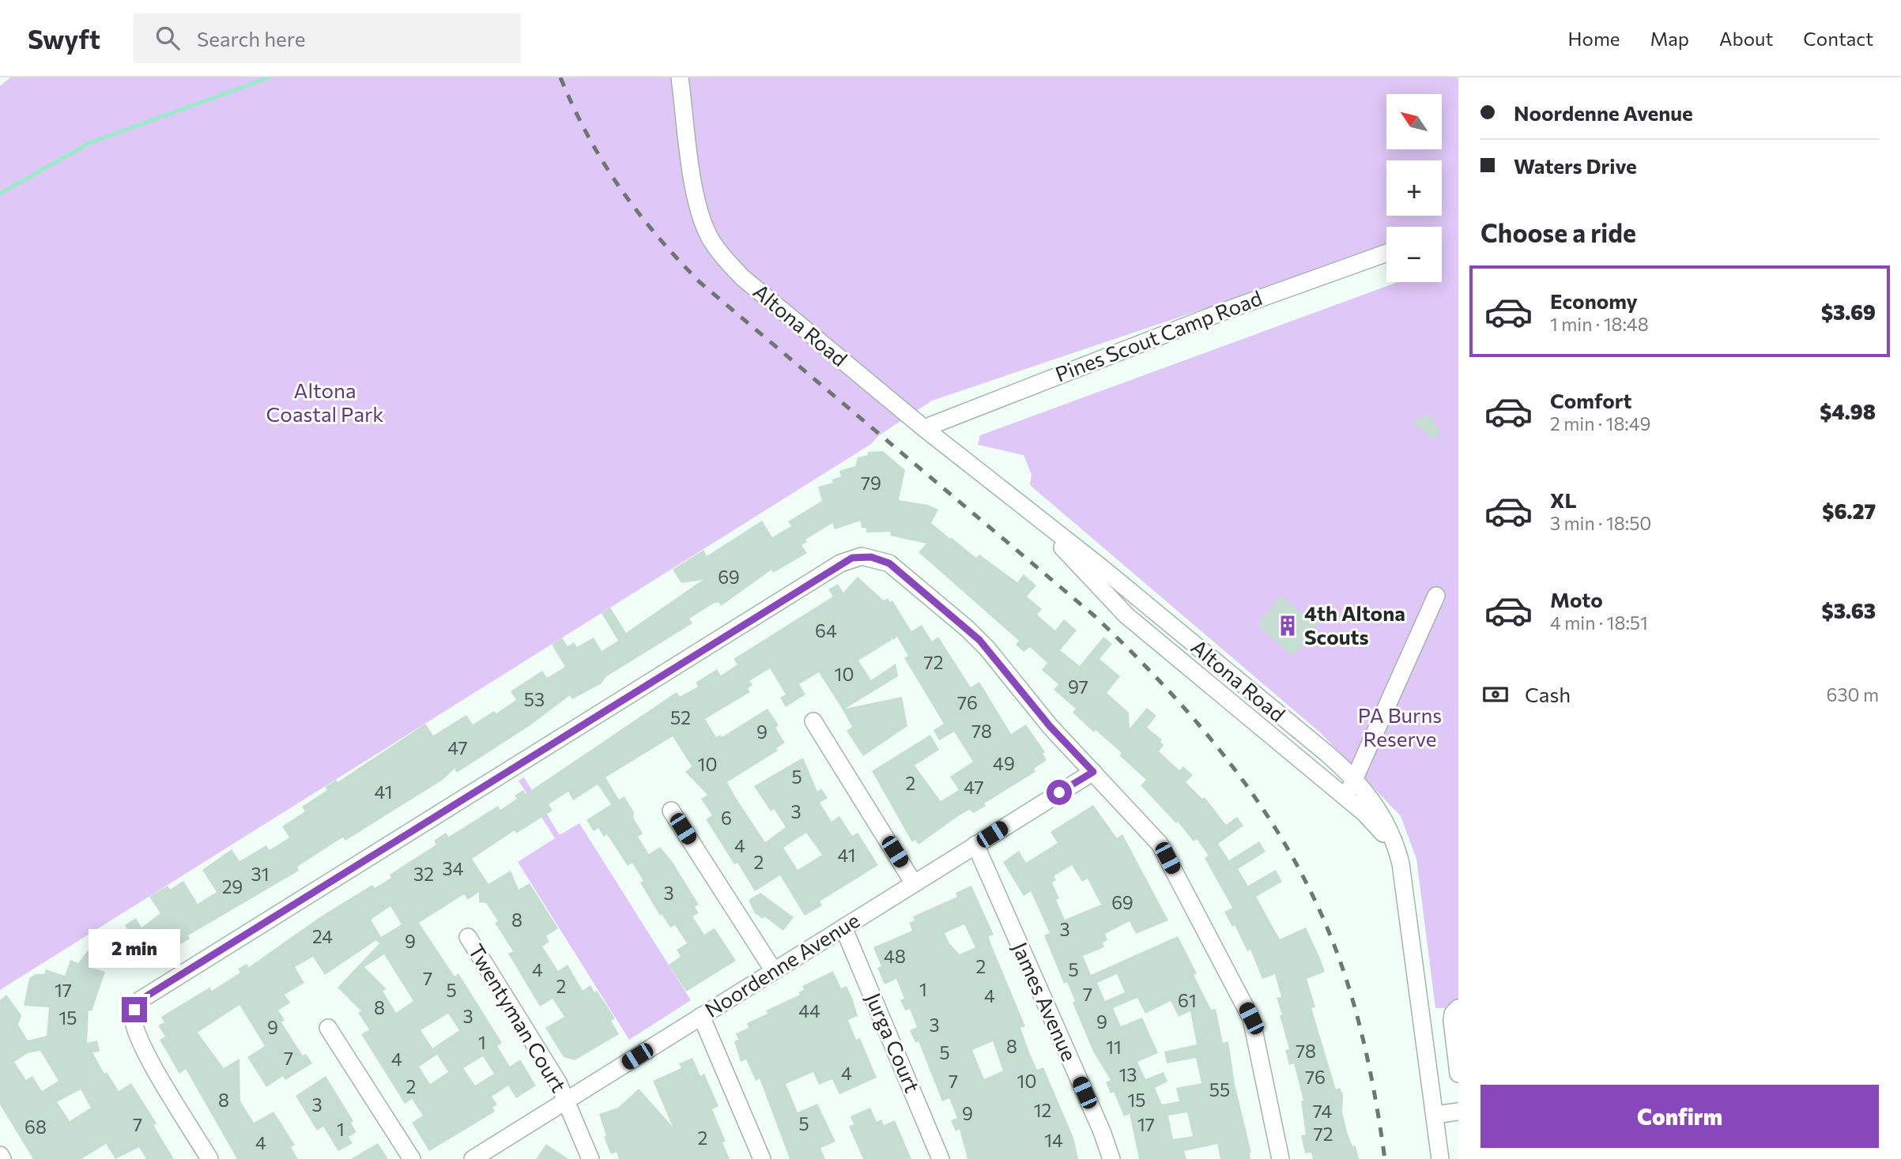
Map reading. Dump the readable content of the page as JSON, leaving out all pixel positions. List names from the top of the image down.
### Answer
{
  "streets": {
    "street": [
      "Altona Road",
      "Pines Scout Camp Road",
      "Noordenne Avenue",
      "James Avenue",
      "Twentyman Court",
      "Jurga Court"
    ]
  },
  "crossings": [
    ["Altona Road", "Pines Scout Camp Road"],
    ["Noordenne Avenue", "James Avenue"],
    ["Noordenne Avenue", "Twentyman Court"],
    ["Noordenne Avenue", "Jurga Court"]
  ],
  "parks": ["Altona Coastal Park", "PA Burns Reserve"],
  "places": {
    "building": ["4th Altona Scouts"]
  },
  "house_numbers": [
    "79",
    "69",
    "64",
    "72",
    "10",
    "97",
    "53",
    "76",
    "52",
    "78",
    "9",
    "47",
    "49",
    "10",
    "5",
    "2",
    "47",
    "41",
    "3",
    "6",
    "4",
    "41",
    "2",
    "34",
    "31",
    "32",
    "29",
    "3",
    "69",
    "8",
    "3",
    "24",
    "9",
    "48",
    "2",
    "4",
    "5",
    "7",
    "2",
    "1",
    "17",
    "5",
    "7",
    "4",
    "61",
    "8",
    "44",
    "3",
    "15",
    "9",
    "3",
    "9",
    "1",
    "8",
    "11",
    "78",
    "5",
    "7",
    "4",
    "4",
    "13",
    "76",
    "7",
    "10",
    "2",
    "55",
    "8",
    "15",
    "3",
    "12",
    "74",
    "9",
    "5",
    "7",
    "17",
    "68",
    "1",
    "72",
    "2",
    "14",
    "4"
  ],
  "north": "top left",
  "page": {
    "header": "Swyft",
    "search": "Search here",
    "nav": [
      "Home",
      "Map",
      "About",
      "Contact"
    ],
    "banner": ["Noordenne Avenue", "Waters Drive"],
    "map_buttons": ["+", "−"],
    "heading": "Choose a ride",
    "list": [
      {
        "name": "Economy",
        "note": "1 min · 18:48",
        "value": "$3.69"
      },
      {
        "name": "Comfort",
        "note": "2 min · 18:49",
        "value": "$4.98"
      },
      {
        "name": "XL",
        "note": "3 min · 18:50",
        "value": "$6.27"
      },
      {
        "name": "Moto",
        "note": "4 min · 18:51",
        "value": "$3.63"
      }
    ],
    "pay": ["Cash", "630 m"],
    "bubble": "2 min",
    "buttons": "Confirm"
  }
}
